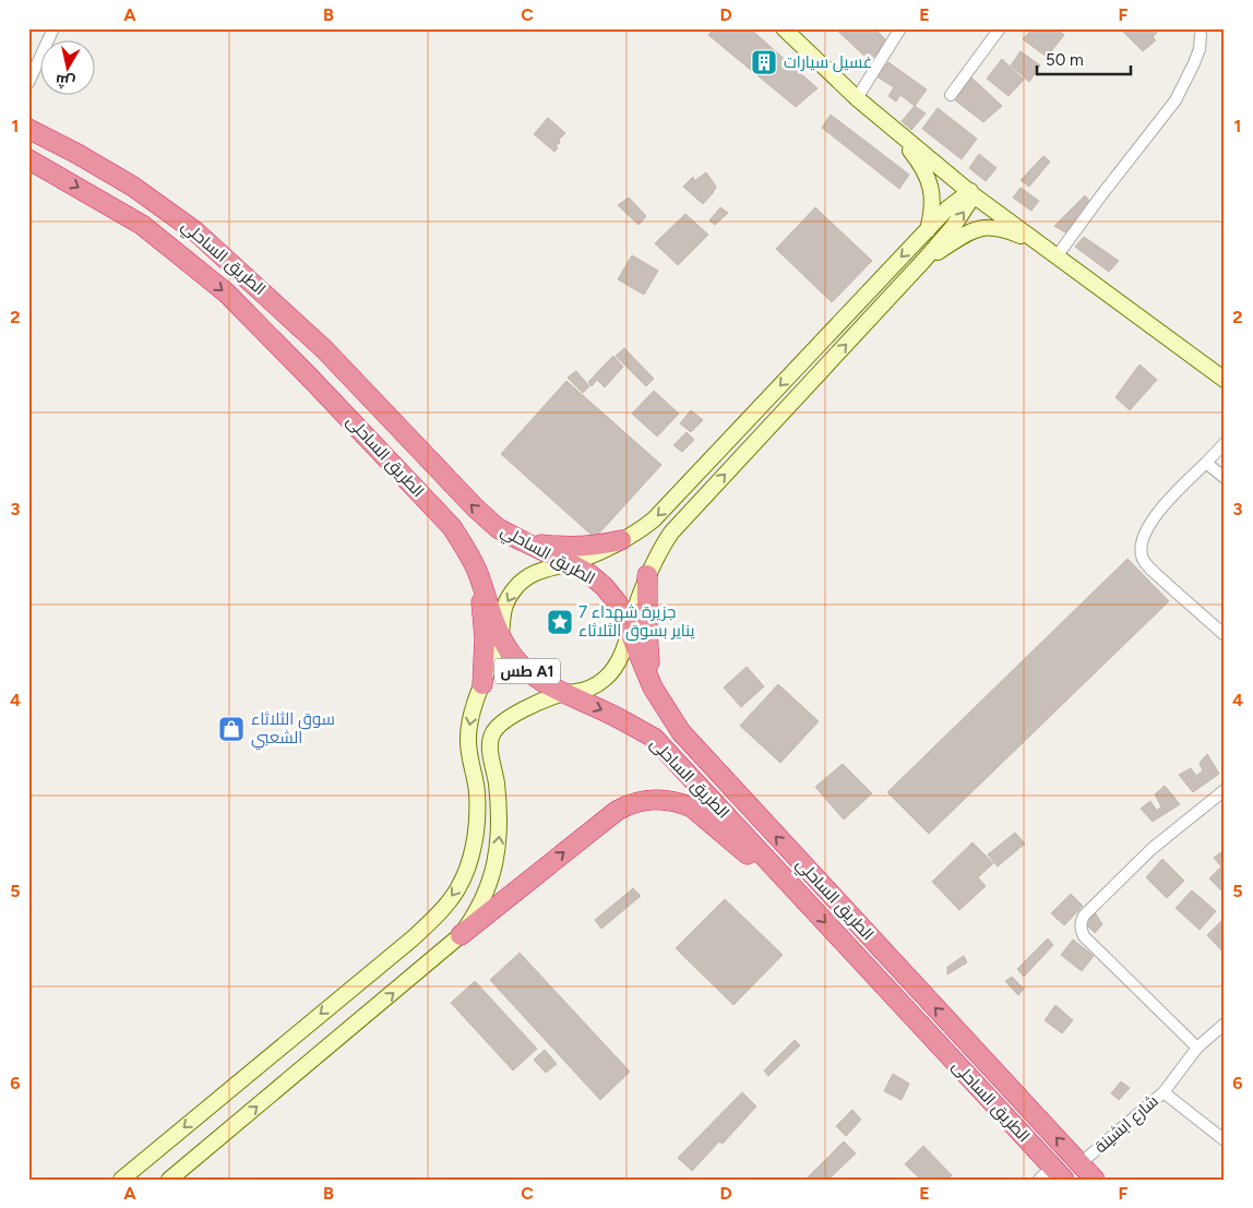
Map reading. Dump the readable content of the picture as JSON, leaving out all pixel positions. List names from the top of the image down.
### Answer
{
  "streets": {
    "highway": ["الطريق الساحلي", "الطريق الساحلى", "طس A1"],
    "street": ["شارع ابشينة"]
  },
  "crossings": [
    ["الطريق الساحلي", "الطريق الساحلى"],
    ["الطريق الساحلي", "شارع ابشينة"]
  ],
  "one_way": ["الطريق الساحلي", "الطريق الساحلى"],
  "places": {
    "building": ["غسيل سيارات"],
    "place": ["جزيرة شهداء 7 يناير بسوق الثلاثاء"],
    "shop": ["سوق الثلاثاء الشعبي"]
  },
  "scale_bar": "50 m",
  "north": "bottom",
  "grid": {
    "columns": [
      "A",
      "B",
      "C",
      "D",
      "E",
      "F"
    ],
    "rows": [
      "1",
      "2",
      "3",
      "4",
      "5",
      "6"
    ]
  }
}
